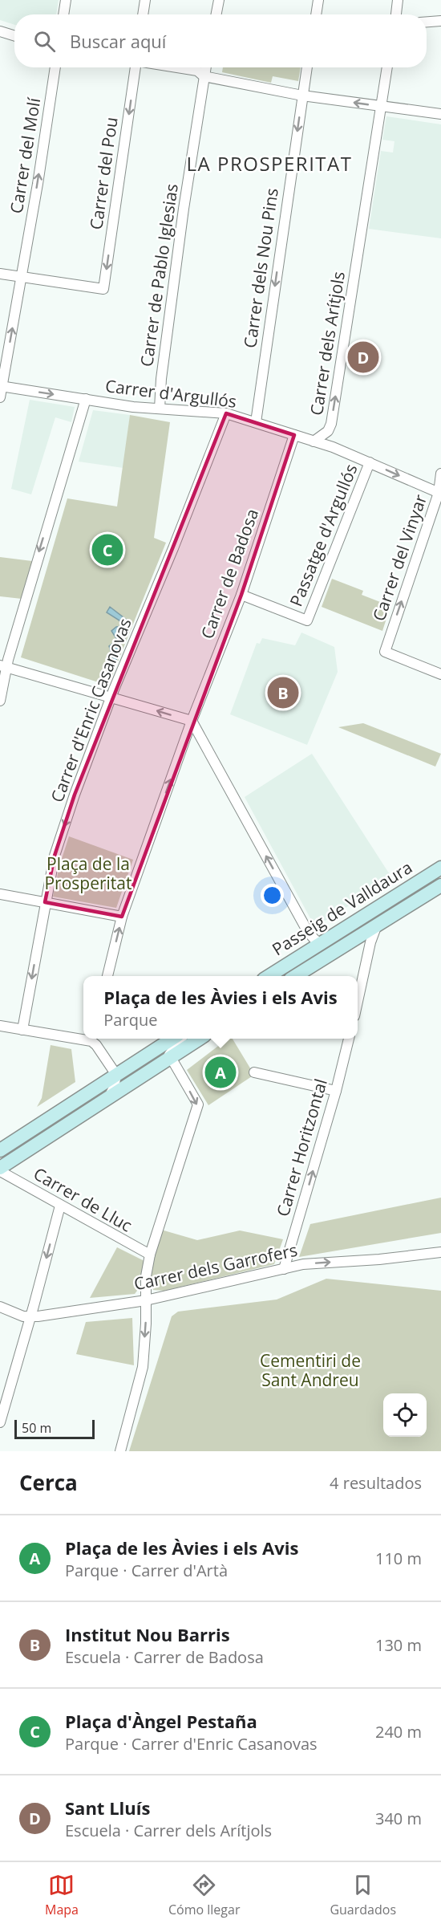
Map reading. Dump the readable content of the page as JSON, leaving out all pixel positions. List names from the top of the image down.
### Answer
{
  "streets": {
    "main road": ["Passeig de Valldaura"],
    "street": [
      "Carrer del Molí",
      "Carrer del Pou",
      "Carrer dels Nou Pins",
      "Carrer de Pablo Iglesias",
      "Carrer dels Arítjols",
      "Carrer d'Argullós",
      "Passatge d'Argullós",
      "Carrer del Vinyar",
      "Carrer de Badosa",
      "Carrer d'Enric Casanovas",
      "Carrer Horitzontal",
      "Carrer de Lluc",
      "Carrer dels Garrofers"
    ]
  },
  "crossings": [
    ["Carrer del Molí", "Carrer del Pou"],
    ["Carrer del Molí", "Carrer d'Argullós"],
    ["Carrer dels Nou Pins", "Carrer d'Argullós"],
    ["Carrer de Pablo Iglesias", "Carrer d'Argullós"],
    ["Carrer dels Arítjols", "Carrer d'Argullós"],
    ["Carrer d'Argullós", "Passatge d'Argullós"],
    ["Carrer d'Argullós", "Carrer del Vinyar"],
    ["Carrer d'Argullós", "Carrer de Badosa"],
    ["Carrer d'Argullós", "Carrer d'Enric Casanovas"],
    ["Passatge d'Argullós", "Carrer de Badosa"],
    ["Carrer Horitzontal", "Carrer dels Garrofers"]
  ],
  "one_way": [
    "Carrer del Molí",
    "Carrer dels Nou Pins",
    "Carrer dels Arítjols",
    "Carrer d'Argullós",
    "Carrer de Badosa",
    "Carrer d'Enric Casanovas",
    "Carrer Horitzontal",
    "Carrer dels Garrofers"
  ],
  "districts": ["LA PROSPERITAT"],
  "parks": ["Plaça de la Prosperitat", "Cementiri de Sant Andreu"],
  "scale_bar": "50 m",
  "page": {
    "search": "Buscar aquí",
    "pins": [
      "D",
      "C",
      "B",
      "A"
    ],
    "popup": ["Plaça de les Àvies i els Avis", "Parque"],
    "scale": "50 m",
    "heading": ["Cerca", "4 resultados"],
    "list": [
      {
        "mark": "A",
        "name": "Plaça de les Àvies i els Avis",
        "note": "Parque · Carrer d'Artà",
        "value": "110 m"
      },
      {
        "mark": "B",
        "name": "Institut Nou Barris",
        "note": "Escuela · Carrer de Badosa",
        "value": "130 m"
      },
      {
        "mark": "C",
        "name": "Plaça d'Àngel Pestaña",
        "note": "Parque · Carrer d'Enric Casanovas",
        "value": "240 m"
      },
      {
        "mark": "D",
        "name": "Sant Lluís",
        "note": "Escuela · Carrer dels Arítjols",
        "value": "340 m"
      }
    ],
    "nav": ["Mapa", "Cómo llegar", "Guardados"]
  }
}
